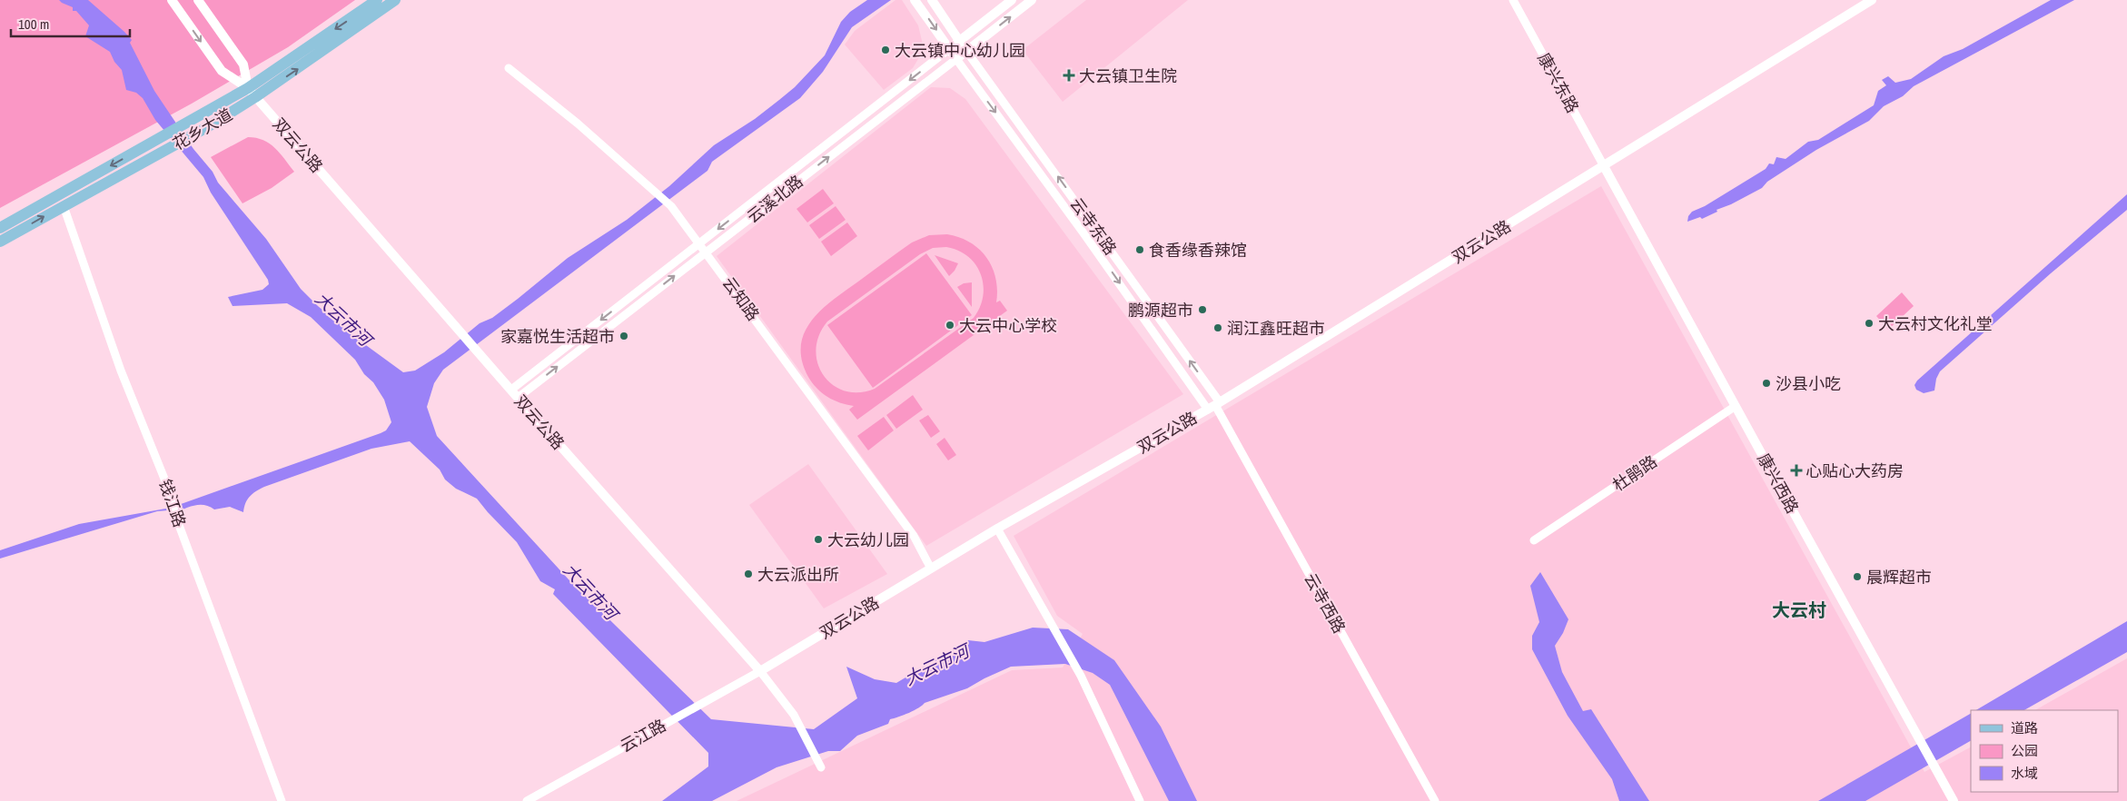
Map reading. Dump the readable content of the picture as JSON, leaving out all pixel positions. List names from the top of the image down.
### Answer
{
  "streets": {
    "main road": ["花乡大道"],
    "street": [
      "康兴东路",
      "双云公路",
      "云溪北路",
      "云寺东路",
      "云知路",
      "杜鹃路",
      "康兴西路",
      "钱江路",
      "云寺西路",
      "云江路"
    ]
  },
  "crossings": [
    ["康兴东路", "双云公路"],
    ["康兴东路", "康兴西路"],
    ["花乡大道", "双云公路"],
    ["花乡大道", "钱江路"],
    ["双云公路", "云溪北路"],
    ["双云公路", "云寺东路"],
    ["双云公路", "云知路"],
    ["双云公路", "康兴西路"],
    ["双云公路", "云寺西路"],
    ["双云公路", "云江路"],
    ["云溪北路", "云寺东路"],
    ["云溪北路", "云知路"],
    ["云寺东路", "云寺西路"],
    ["杜鹃路", "康兴西路"]
  ],
  "districts": ["大云村"],
  "water": ["大云市河"],
  "places": {
    "other": [
      "大云镇中心幼儿园",
      "食香缘香辣馆",
      "鹏源超市",
      "大云村文化礼堂",
      "大云中心学校",
      "润江鑫旺超市",
      "家嘉悦生活超市",
      "沙县小吃",
      "大云幼儿园",
      "大云派出所",
      "晨辉超市"
    ],
    "health": ["大云镇卫生院", "心贴心大药房"]
  },
  "legend": ["道路", "公园", "水域"],
  "scale_bar": "100 m"
}
